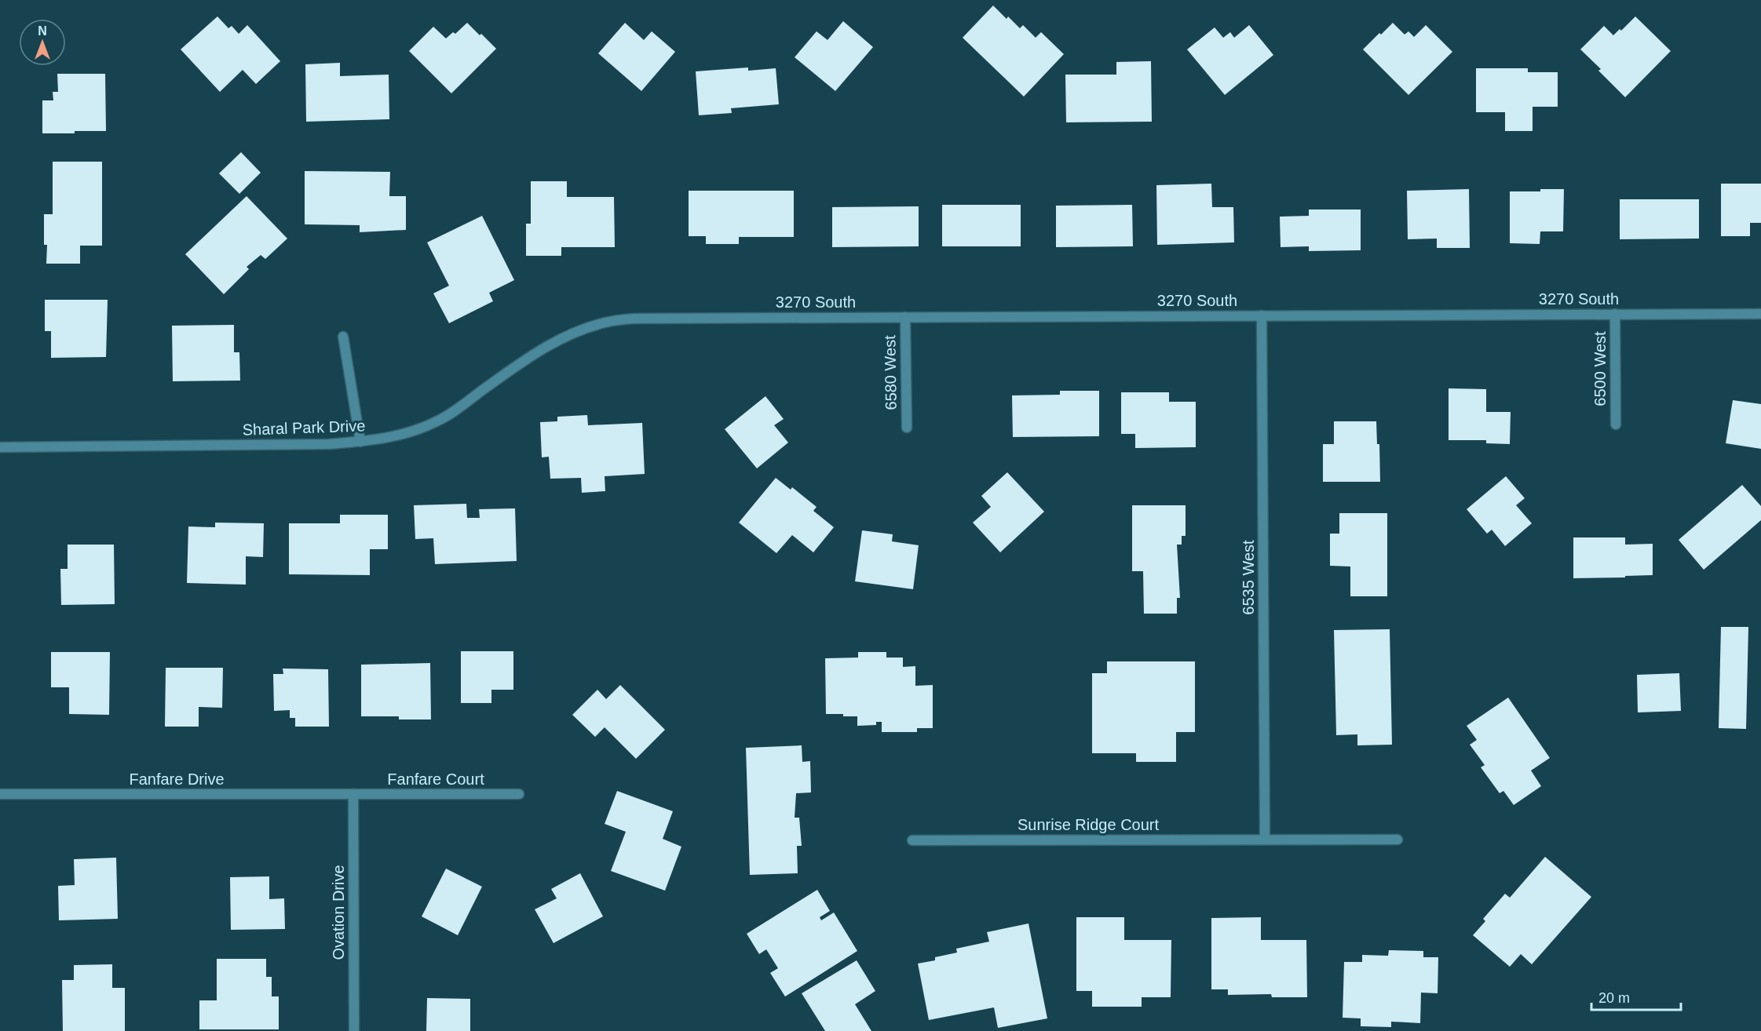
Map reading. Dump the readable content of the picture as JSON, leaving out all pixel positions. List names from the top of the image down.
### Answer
{
  "streets": {
    "street": [
      "3270 South",
      "6500 West",
      "6580 West",
      "Sharal Park Drive",
      "6535 West",
      "Fanfare Drive",
      "Fanfare Court",
      "Sunrise Ridge Court",
      "Ovation Drive"
    ]
  },
  "crossings": [
    ["3270 South", "6500 West"],
    ["3270 South", "6580 West"],
    ["3270 South", "Sharal Park Drive"],
    ["3270 South", "6535 West"],
    ["6535 West", "Sunrise Ridge Court"],
    ["Fanfare Drive", "Fanfare Court"],
    ["Fanfare Drive", "Ovation Drive"],
    ["Fanfare Court", "Ovation Drive"]
  ],
  "scale_bar": "20 m",
  "north": "top"
}
